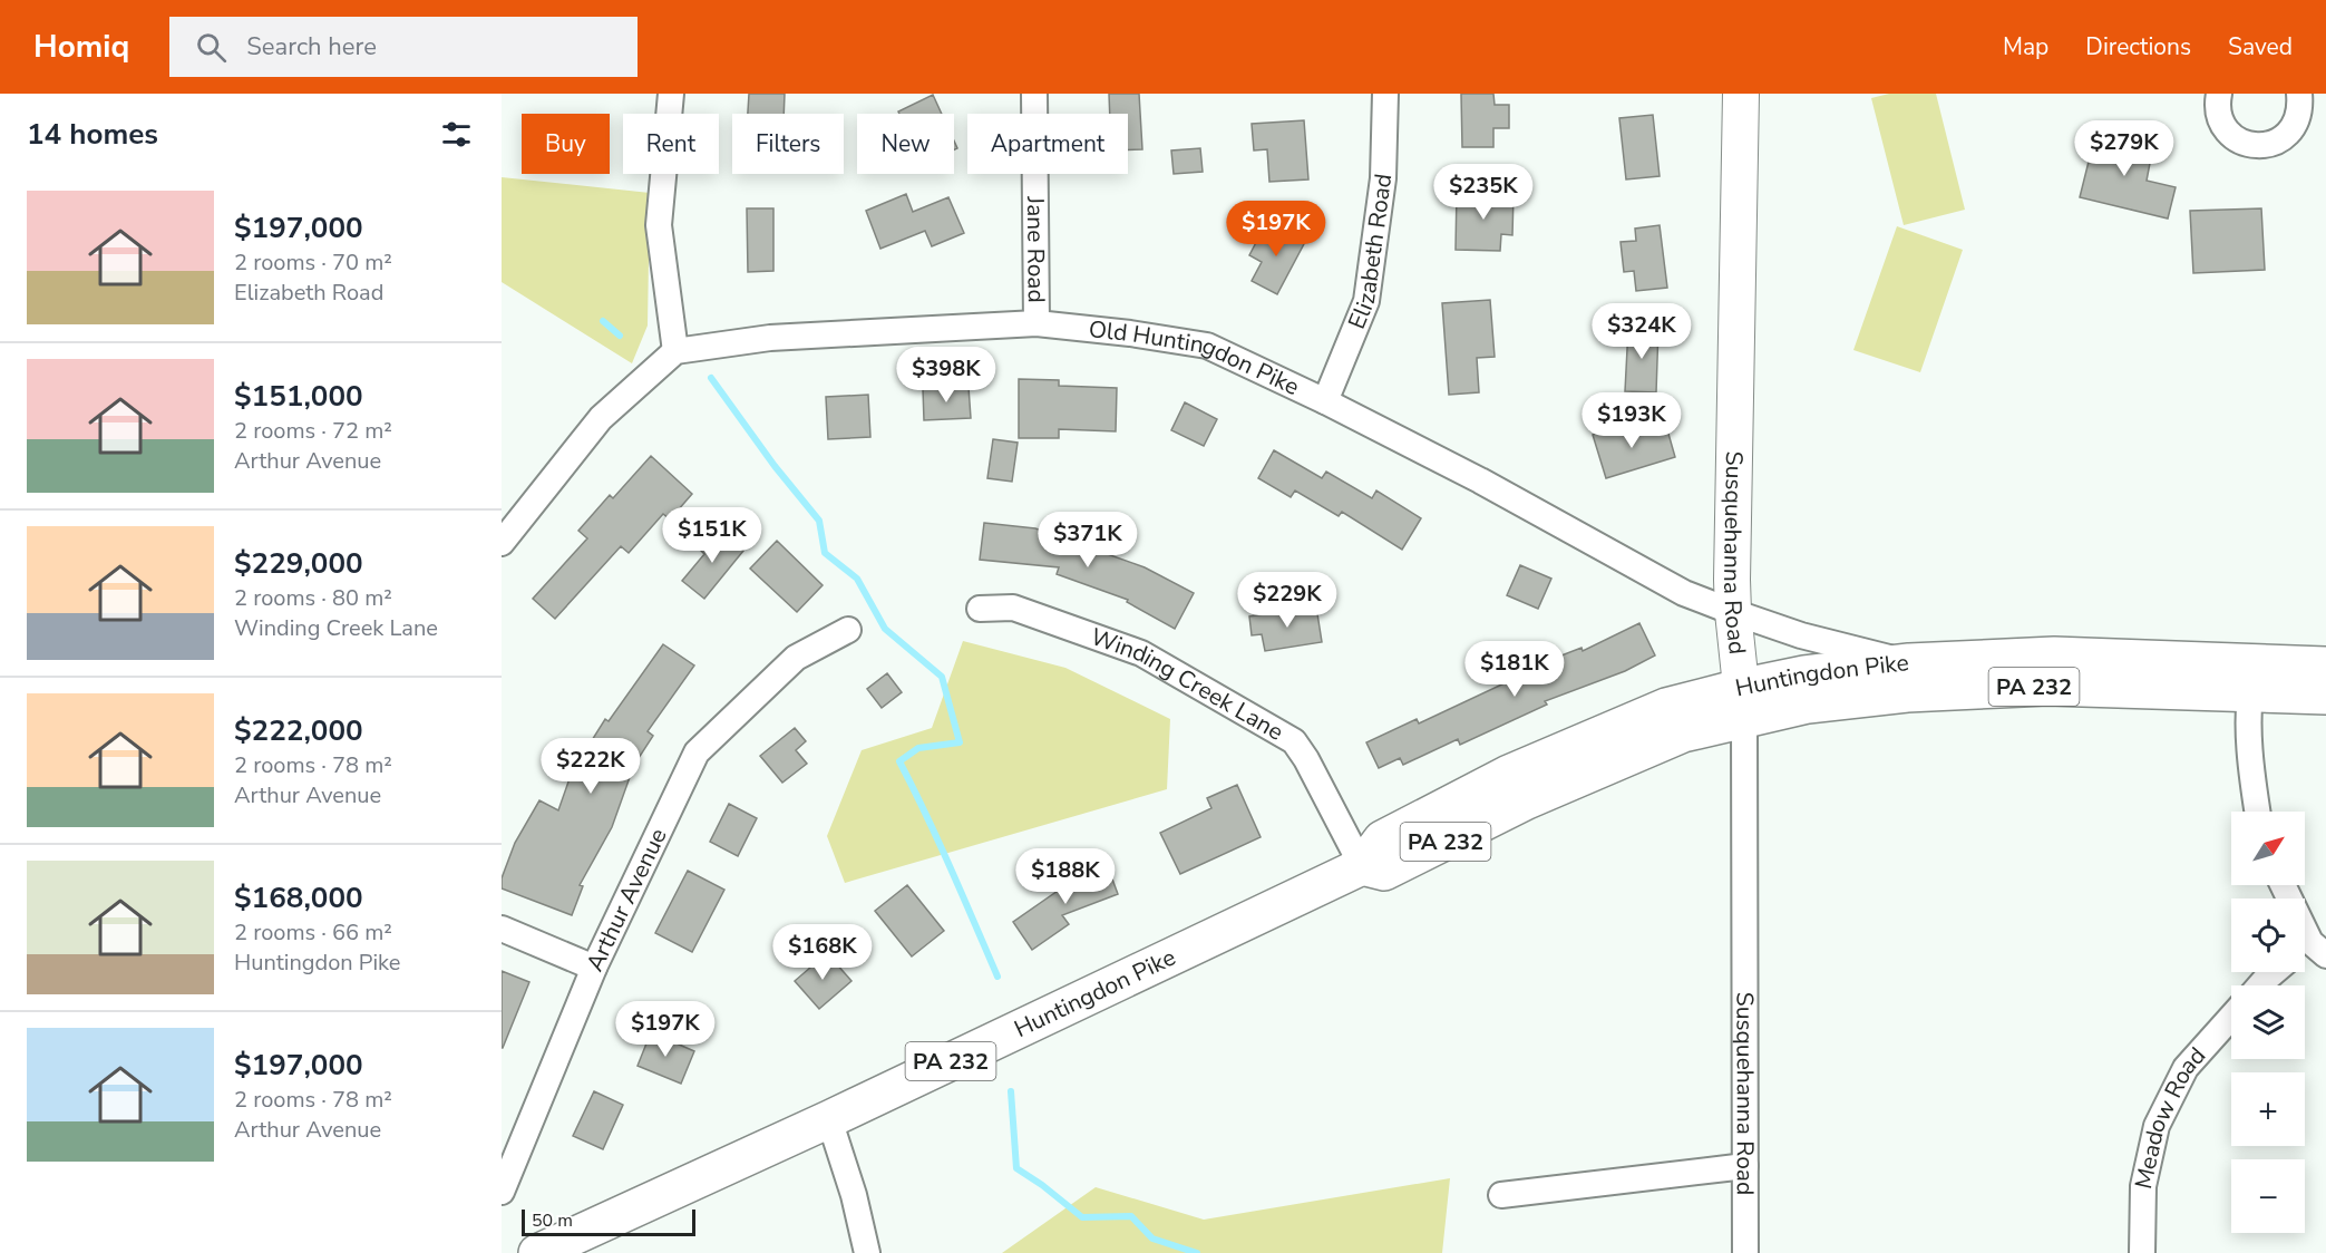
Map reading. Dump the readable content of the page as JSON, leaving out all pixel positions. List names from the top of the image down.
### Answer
{
  "streets": {
    "main road": ["Susquehanna Road", "Huntingdon Pike", "PA 232"],
    "street": [
      "Jane Road",
      "Elizabeth Road",
      "Old Huntingdon Pike",
      "Winding Creek Lane",
      "Arthur Avenue",
      "Meadow Road"
    ]
  },
  "crossings": [
    ["Jane Road", "Old Huntingdon Pike"],
    ["Elizabeth Road", "Old Huntingdon Pike"],
    ["Old Huntingdon Pike", "Susquehanna Road"],
    ["Old Huntingdon Pike", "Huntingdon Pike"],
    ["Susquehanna Road", "Huntingdon Pike"],
    ["Huntingdon Pike", "Winding Creek Lane"]
  ],
  "scale_bar": "50 m",
  "north": "top right",
  "page": {
    "header": "Homiq",
    "search": "Search here",
    "nav": ["Map", "Directions", "Saved"],
    "heading": "14 homes",
    "chip": [
      "Buy",
      "Rent",
      "Filters",
      "New",
      "Apartment"
    ],
    "price": [
      "$279K",
      "$235K",
      "$197K",
      "$324K",
      "$398K",
      "$193K",
      "$151K",
      "$371K",
      "$229K",
      "$181K",
      "$222K",
      "$188K",
      "$168K",
      "$197K"
    ],
    "list": [
      {
        "name": "$197,000",
        "note": "2 rooms · 70 m² · Elizabeth Road"
      },
      {
        "name": "$151,000",
        "note": "2 rooms · 72 m² · Arthur Avenue"
      },
      {
        "name": "$229,000",
        "note": "2 rooms · 80 m² · Winding Creek Lane"
      },
      {
        "name": "$222,000",
        "note": "2 rooms · 78 m² · Arthur Avenue"
      },
      {
        "name": "$168,000",
        "note": "2 rooms · 66 m² · Huntingdon Pike"
      },
      {
        "name": "$197,000",
        "note": "2 rooms · 78 m² · Arthur Avenue"
      }
    ],
    "map_buttons": ["+", "−"],
    "scale": "50 m"
  }
}
